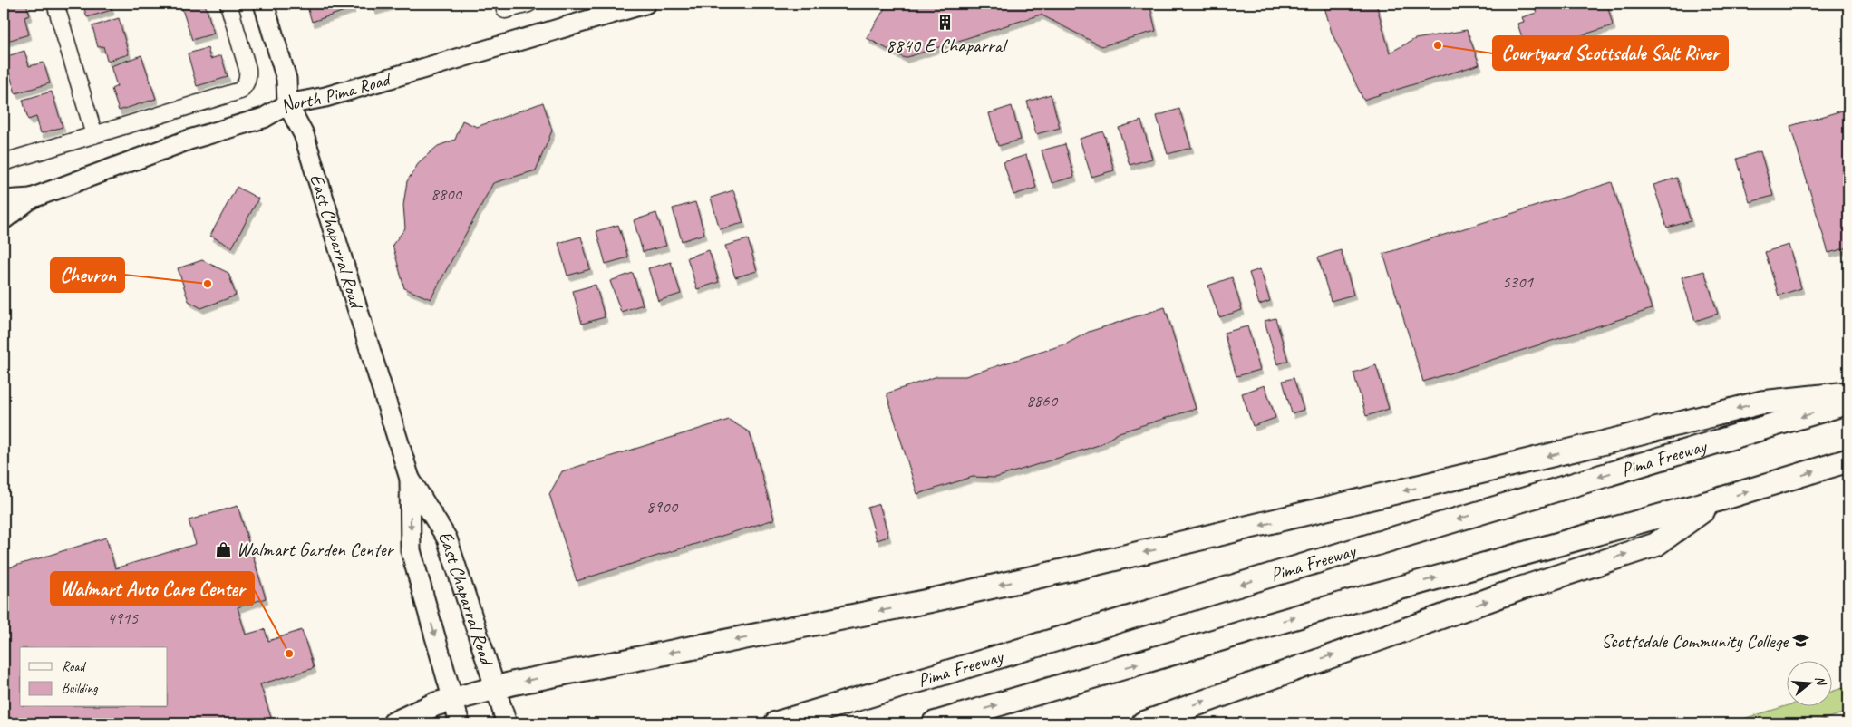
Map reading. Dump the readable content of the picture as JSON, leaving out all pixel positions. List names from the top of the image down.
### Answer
{
  "streets": {
    "highway": ["Pima Freeway"],
    "main road": ["North Pima Road", "East Chaparral Road"]
  },
  "crossings": [
    ["North Pima Road", "East Chaparral Road"]
  ],
  "places": {
    "building": ["8840 E Chaparral"],
    "other": ["Courtyard Scottsdale Salt River", "Chevron", "Walmart Auto Care Center"],
    "shop": ["Walmart Garden Center"],
    "school or university": ["Scottsdale Community College"]
  },
  "house_numbers": [
    "8800",
    "5301",
    "8860",
    "8900",
    "4915"
  ],
  "legend": ["Road", "Building"],
  "north": "right"
}
